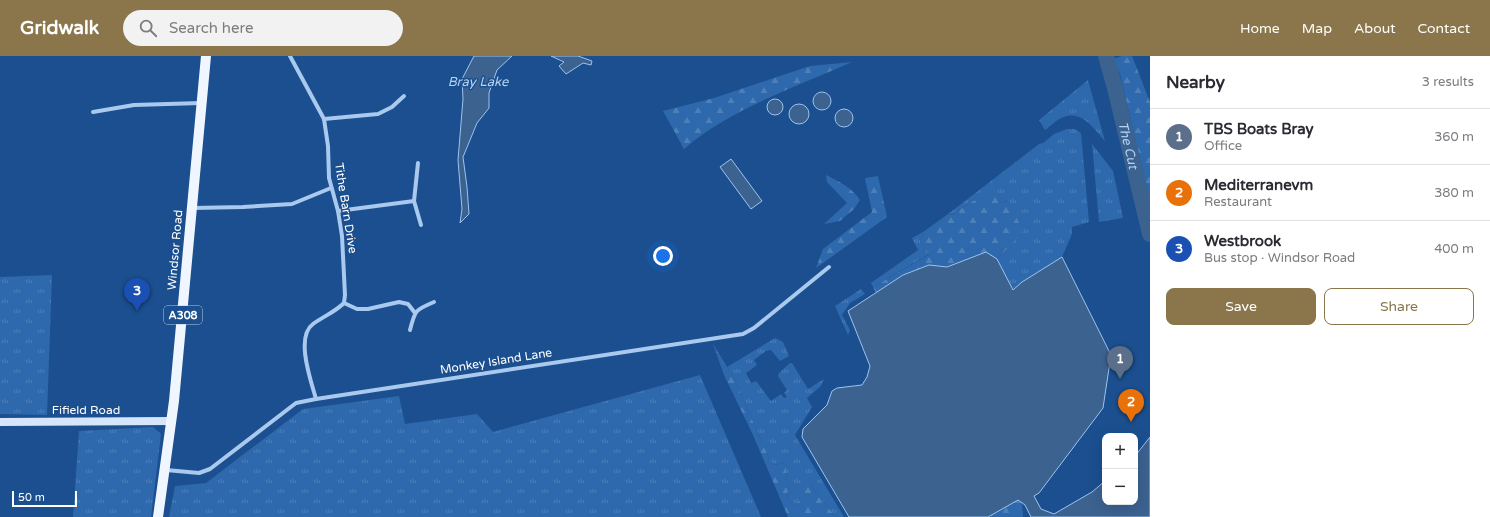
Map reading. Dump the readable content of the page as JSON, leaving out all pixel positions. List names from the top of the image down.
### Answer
{
  "streets": {
    "main road": ["Windsor Road", "A308"],
    "street": ["Tithe Barn Drive", "Monkey Island Lane", "Fifield Road"]
  },
  "crossings": [
    ["Windsor Road", "Monkey Island Lane"],
    ["Windsor Road", "Fifield Road"]
  ],
  "water": ["Bray Lake", "The Cut"],
  "scale_bar": "50 m",
  "page": {
    "header": "Gridwalk",
    "search": "Search here",
    "nav": [
      "Home",
      "Map",
      "About",
      "Contact"
    ],
    "heading": ["Nearby", "3 results"],
    "list": [
      {
        "mark": "1",
        "name": "TBS Boats Bray",
        "note": "Office",
        "value": "360 m"
      },
      {
        "mark": "2",
        "name": "Mediterranevm",
        "note": "Restaurant",
        "value": "380 m"
      },
      {
        "mark": "3",
        "name": "Westbrook",
        "note": "Bus stop · Windsor Road",
        "value": "400 m"
      }
    ],
    "buttons": ["Save", "Share"],
    "pins": ["3", "1", "2"],
    "map_buttons": ["+", "−"],
    "scale": "50 m"
  }
}
